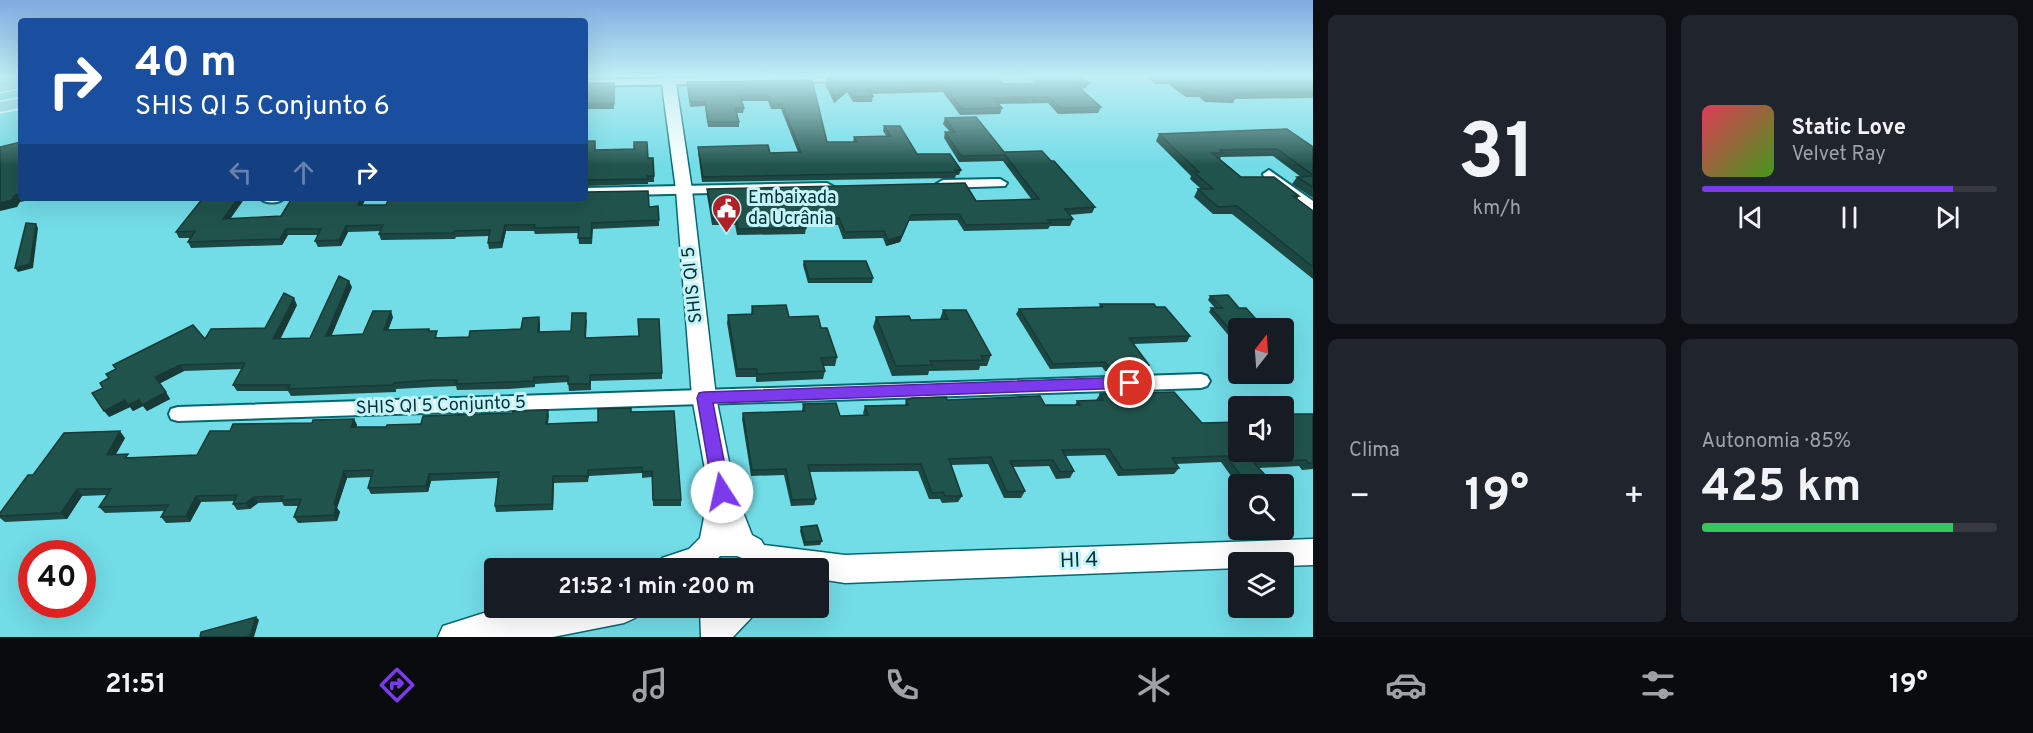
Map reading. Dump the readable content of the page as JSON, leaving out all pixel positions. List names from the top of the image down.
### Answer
{
  "streets": {
    "street": ["SHIS QI 5", "SHIS QI 5 Conjunto 5", "HI 4"]
  },
  "crossings": [
    ["SHIS QI 5", "SHIS QI 5 Conjunto 5"]
  ],
  "places": {
    "public building": ["Embaixada da Ucrânia"]
  },
  "north": "top",
  "page": {
    "tile": [
      ["31", "km/h"],
      "Clima",
      ["Autonomia · 85%", "425 km"]
    ],
    "turn": ["40 m", "SHIS QI 5 Conjunto 6"],
    "song": ["Static Love", "Velvet Ray"],
    "heat": ["−", "19°", "+"],
    "limit": "40",
    "trip": "21:52 · 1 min · 200 m",
    "tabs": ["21:51", "19°"]
  }
}
